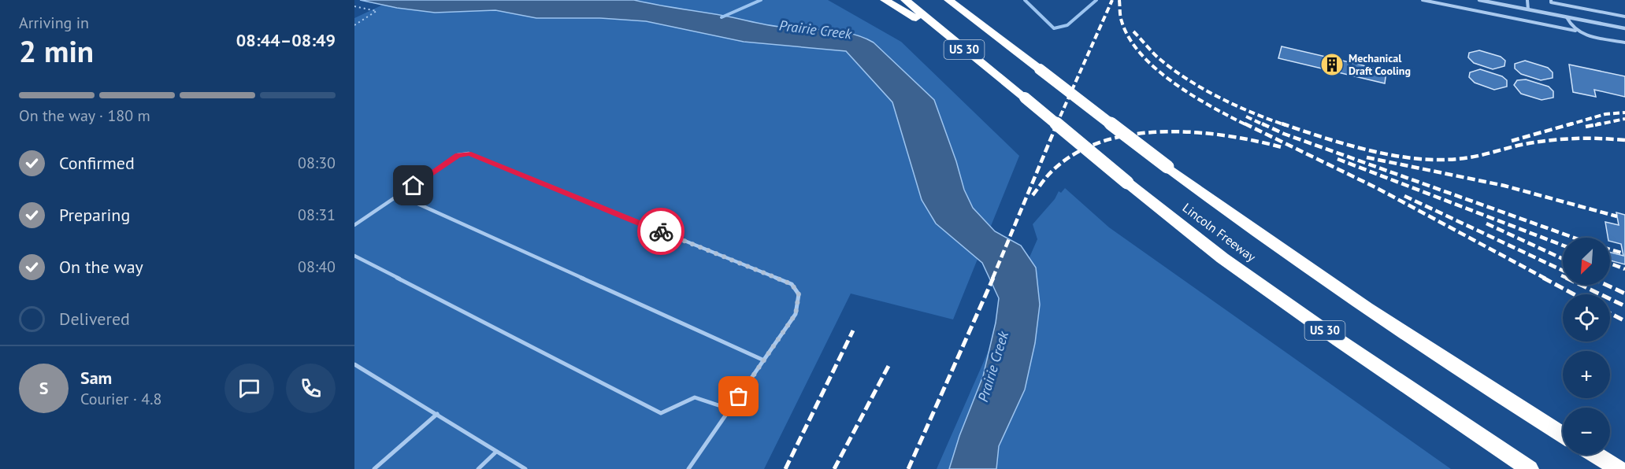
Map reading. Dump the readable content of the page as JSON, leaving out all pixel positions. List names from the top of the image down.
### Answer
{
  "streets": {
    "highway": ["US 30", "Lincoln Freeway"]
  },
  "water": ["Prairie Creek"],
  "places": {
    "building": ["Mechanical Draft Cooling"]
  },
  "north": "bottom left",
  "page": {
    "heading": ["2 min", "Arriving in", "08:44–08:49"],
    "panel": ["Sam", "Courier · 4.8"],
    "bar": "On the way · 180 m",
    "list": [
      ["Confirmed", "08:30"],
      ["Preparing", "08:31"],
      ["On the way", "08:40"],
      "Delivered"
    ],
    "map_buttons": ["+", "−"],
    "round": "S"
  }
}
